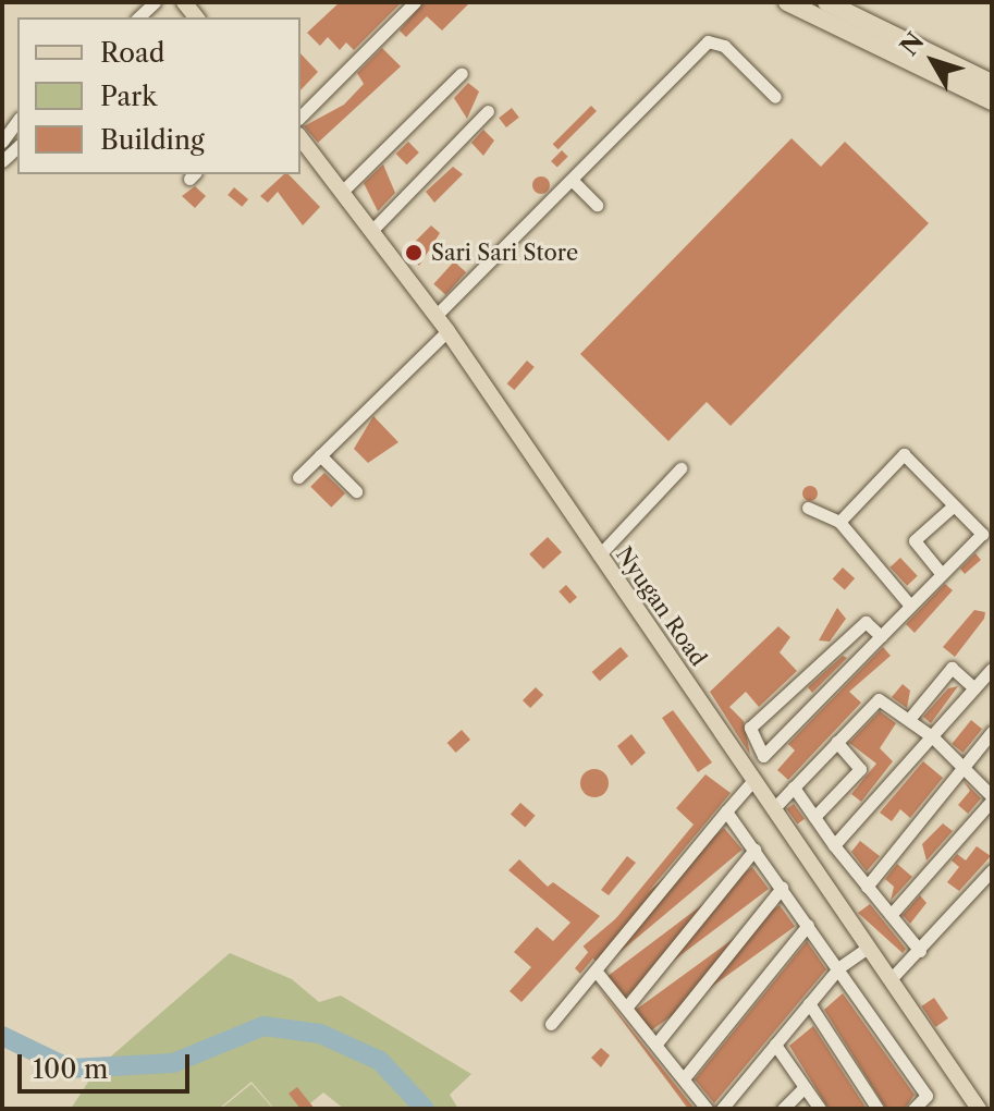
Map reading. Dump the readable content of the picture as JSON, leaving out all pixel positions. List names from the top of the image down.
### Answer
{
  "streets": {
    "main road": ["Nyugan Road"]
  },
  "places": ["Sari Sari Store"],
  "legend": ["Road", "Park", "Building"],
  "scale_bar": "100 m",
  "north": "top left"
}
